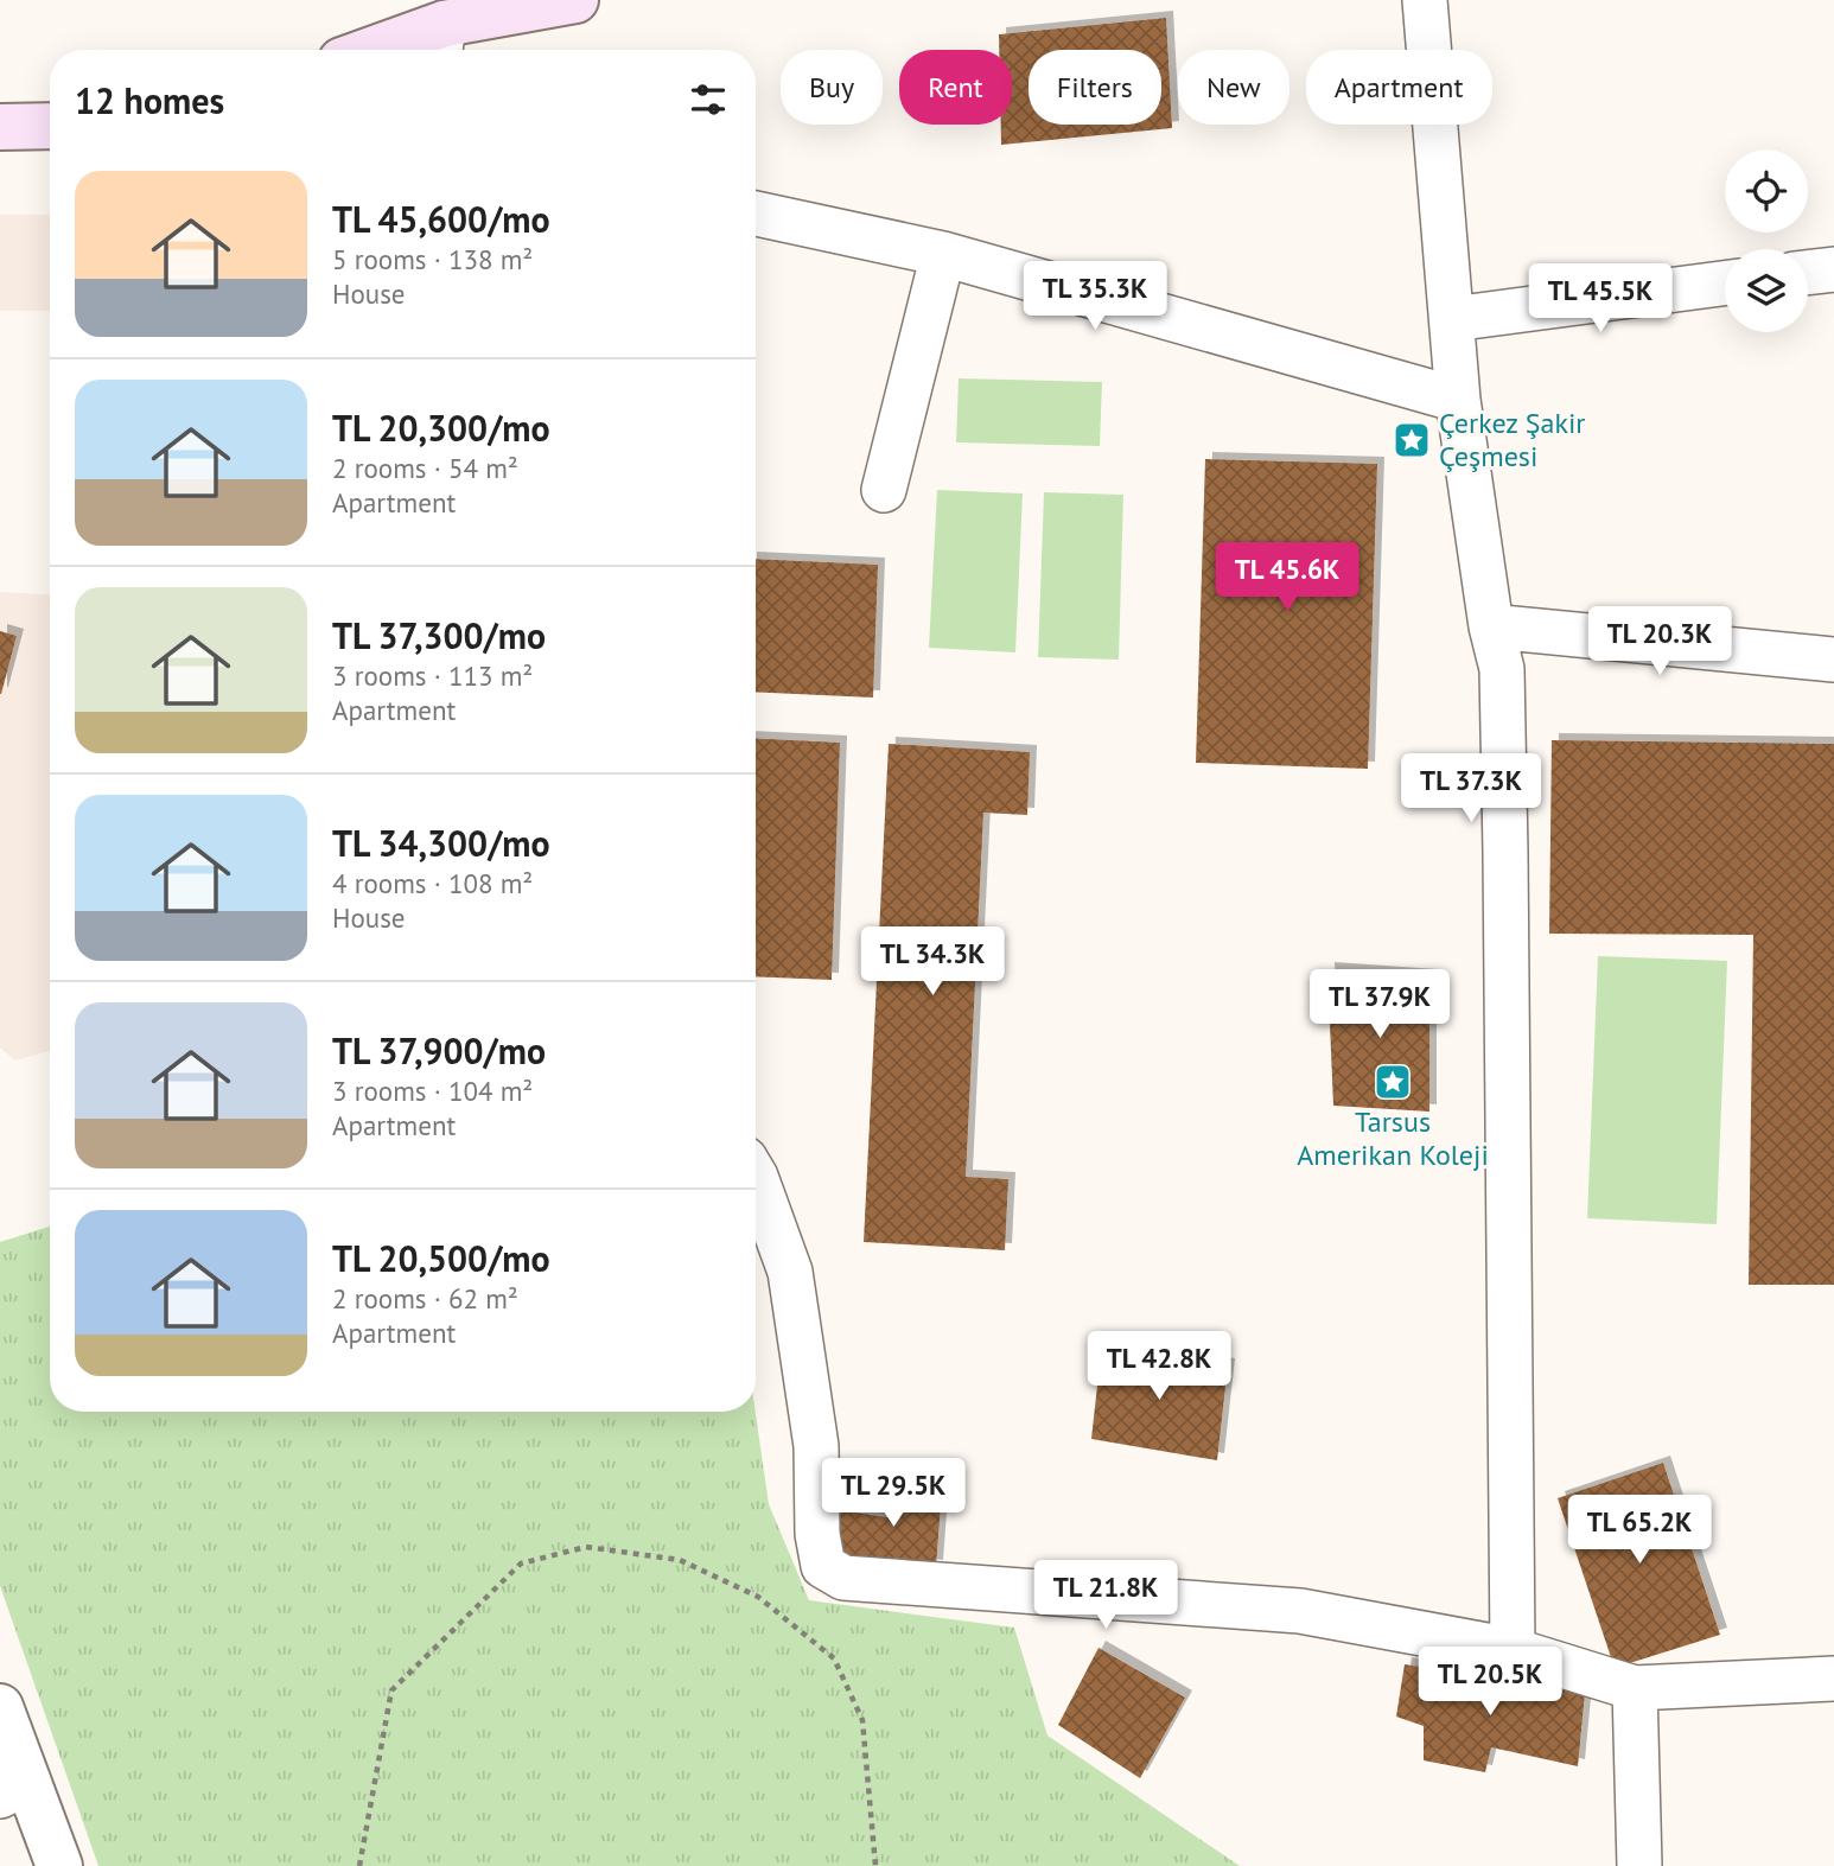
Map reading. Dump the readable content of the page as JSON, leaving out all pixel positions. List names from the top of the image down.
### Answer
{
  "places": {
    "place": ["Çerkez Şakir Çeşmesi", "Tarsus Amerikan Koleji"]
  },
  "page": {
    "chip": [
      "Buy",
      "Rent",
      "Filters",
      "New",
      "Apartment"
    ],
    "heading": "12 homes",
    "list": [
      {
        "name": "TL 45,600/mo",
        "note": "5 rooms · 138 m² · House"
      },
      {
        "name": "TL 20,300/mo",
        "note": "2 rooms · 54 m² · Apartment"
      },
      {
        "name": "TL 37,300/mo",
        "note": "3 rooms · 113 m² · Apartment"
      },
      {
        "name": "TL 34,300/mo",
        "note": "4 rooms · 108 m² · House"
      },
      {
        "name": "TL 37,900/mo",
        "note": "3 rooms · 104 m² · Apartment"
      },
      {
        "name": "TL 20,500/mo",
        "note": "2 rooms · 62 m² · Apartment"
      }
    ],
    "price": [
      "TL 35.3K",
      "TL 45.5K",
      "TL 45.6K",
      "TL 20.3K",
      "TL 37.3K",
      "TL 34.3K",
      "TL 37.9K",
      "TL 42.8K",
      "TL 29.5K",
      "TL 65.2K",
      "TL 21.8K",
      "TL 20.5K"
    ]
  }
}
